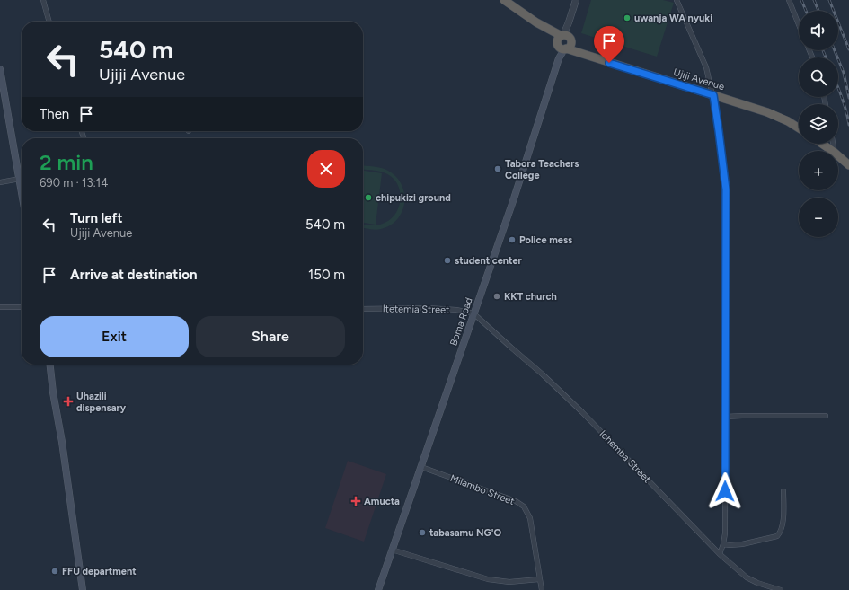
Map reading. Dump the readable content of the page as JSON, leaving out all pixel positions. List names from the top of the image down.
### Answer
{
  "streets": {
    "highway": ["Ujiji Avenue"],
    "main road": ["Boma Road"],
    "street": ["Itetemia Street", "Ichemba Street", "Milambo Street"]
  },
  "crossings": [
    ["Ujiji Avenue", "Boma Road"],
    ["Itetemia Street", "Boma Road"],
    ["Itetemia Street", "Ichemba Street"],
    ["Boma Road", "Ichemba Street"],
    ["Boma Road", "Milambo Street"]
  ],
  "places": {
    "other": [
      "uwanja WA nyuki",
      "Tabora Teachers College",
      "chipukizi ground",
      "Police mess",
      "student center",
      "KKT church",
      "tabasamu NG'O",
      "FFU department"
    ],
    "health": ["Uhazili dispensary", "Amucta"]
  },
  "page": {
    "map_buttons": ["+", "−"],
    "turn": ["540 m", "Ujiji Avenue"],
    "then": "Then",
    "heading": ["2 min", "690 m · 13:14"],
    "list": [
      {
        "name": "Turn left",
        "note": "Ujiji Avenue",
        "value": "540 m"
      },
      {
        "name": "Arrive at destination",
        "value": "150 m"
      }
    ],
    "buttons": ["Exit", "Share"]
  }
}
